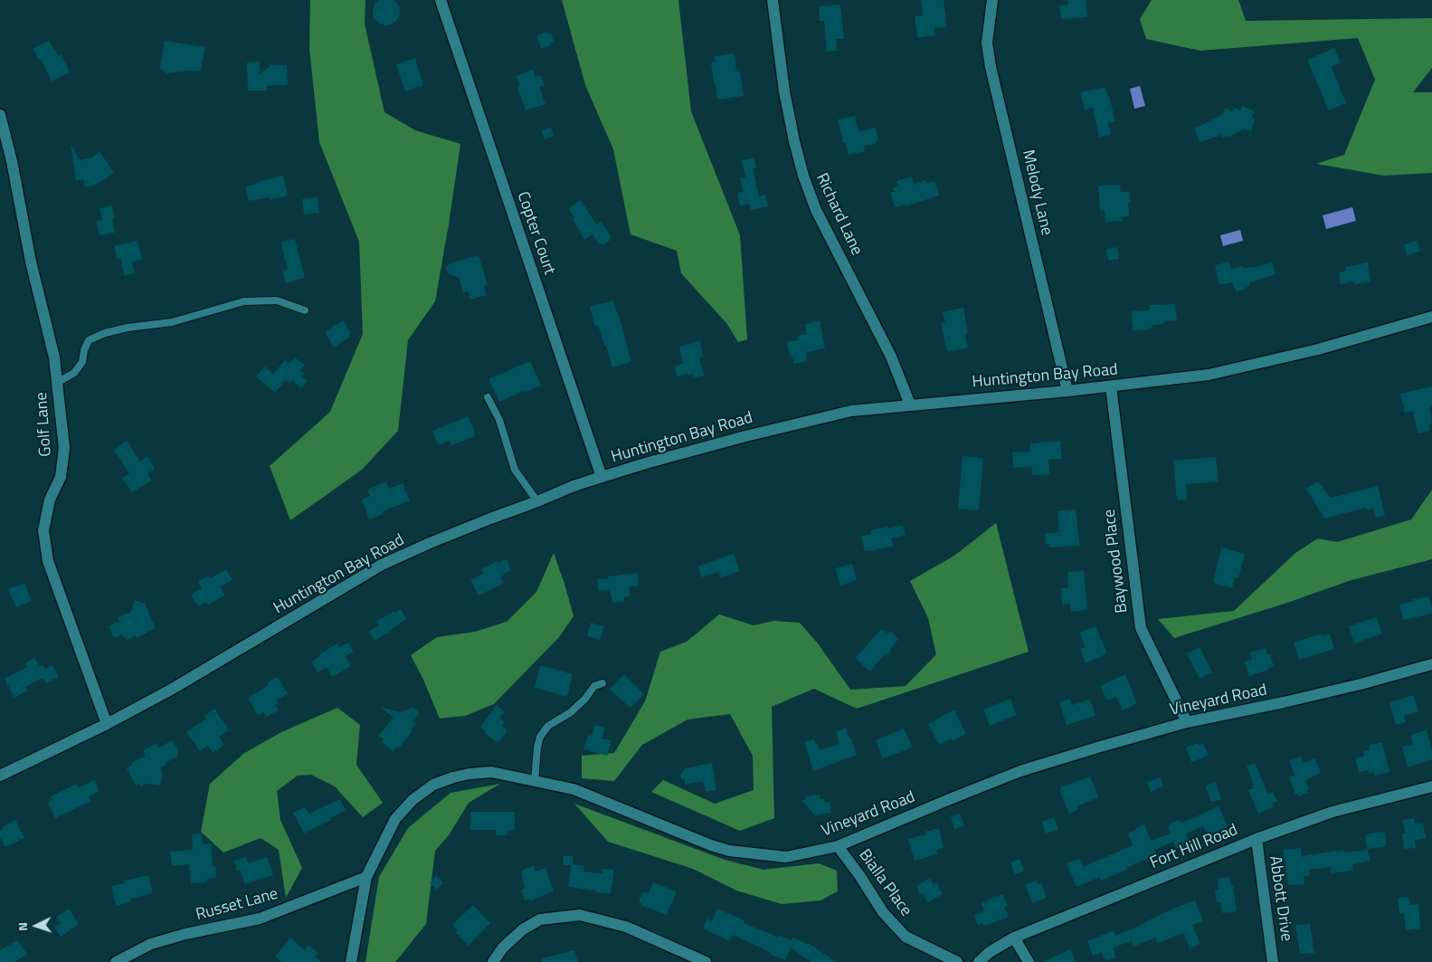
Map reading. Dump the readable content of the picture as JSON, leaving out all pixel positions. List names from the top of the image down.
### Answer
{
  "streets": {
    "street": [
      "Melody Lane",
      "Richard Lane",
      "Copter Court",
      "Huntington Bay Road",
      "Golf Lane",
      "Baywood Place",
      "Vineyard Road",
      "Fort Hill Road",
      "Bialla Place",
      "Abbott Drive",
      "Russet Lane"
    ]
  },
  "crossings": [
    ["Melody Lane", "Huntington Bay Road"],
    ["Richard Lane", "Huntington Bay Road"],
    ["Copter Court", "Huntington Bay Road"],
    ["Huntington Bay Road", "Golf Lane"],
    ["Huntington Bay Road", "Baywood Place"],
    ["Baywood Place", "Vineyard Road"],
    ["Vineyard Road", "Bialla Place"],
    ["Vineyard Road", "Russet Lane"],
    ["Fort Hill Road", "Abbott Drive"]
  ],
  "north": "left"
}
